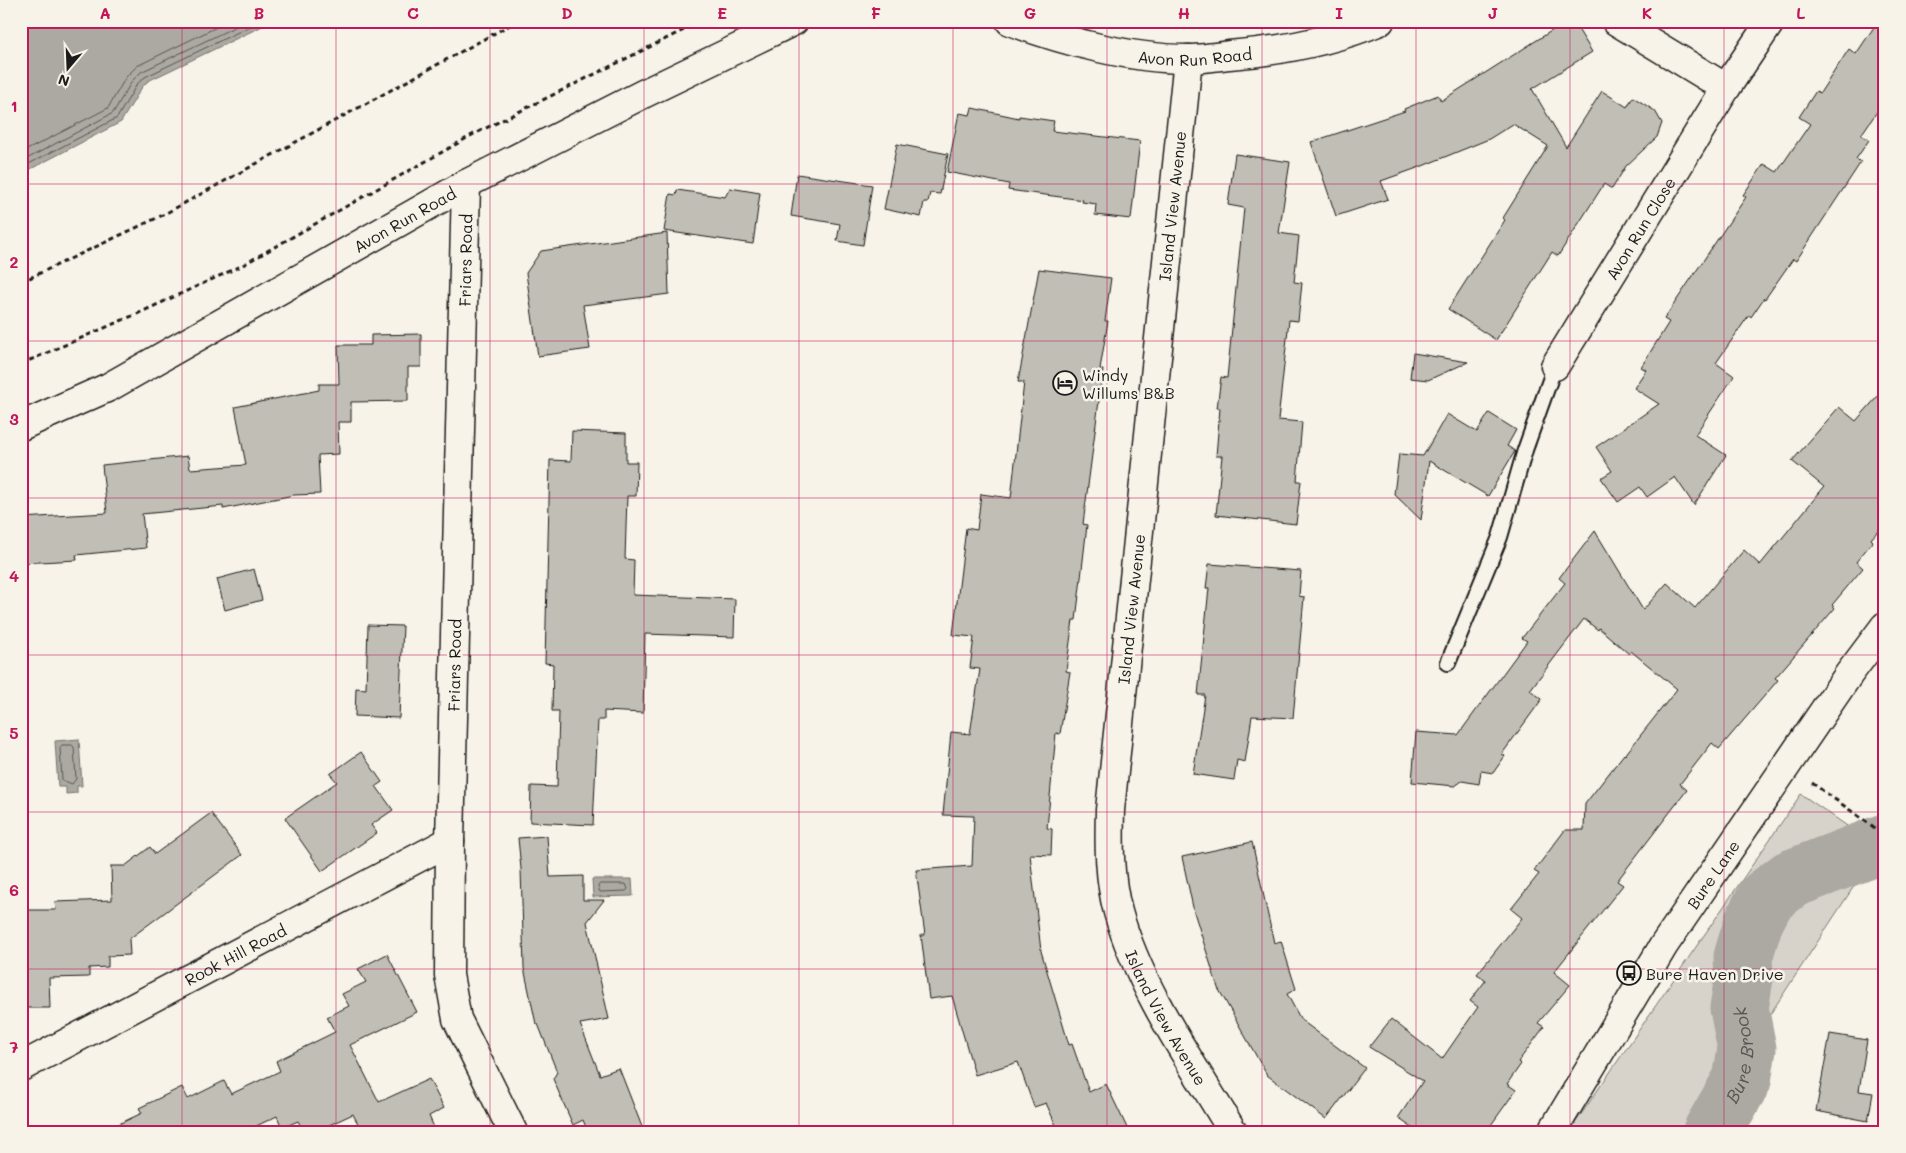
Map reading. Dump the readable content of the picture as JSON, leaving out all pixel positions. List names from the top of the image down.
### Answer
{
  "streets": {
    "street": [
      "Avon Run Road",
      "Island View Avenue",
      "Avon Run Close",
      "Friars Road",
      "Bure Lane",
      "Rook Hill Road"
    ]
  },
  "crossings": [
    ["Avon Run Road", "Island View Avenue"],
    ["Avon Run Road", "Friars Road"],
    ["Friars Road", "Rook Hill Road"]
  ],
  "water": ["Bure Brook"],
  "places": {
    "hotel": ["Windy Willums B&B"],
    "bus stop": ["Bure Haven Drive"]
  },
  "north": "bottom",
  "grid": {
    "columns": [
      "A",
      "B",
      "C",
      "D",
      "E",
      "F",
      "G",
      "H",
      "I",
      "J",
      "K",
      "L"
    ],
    "rows": [
      "1",
      "2",
      "3",
      "4",
      "5",
      "6",
      "7"
    ]
  }
}
